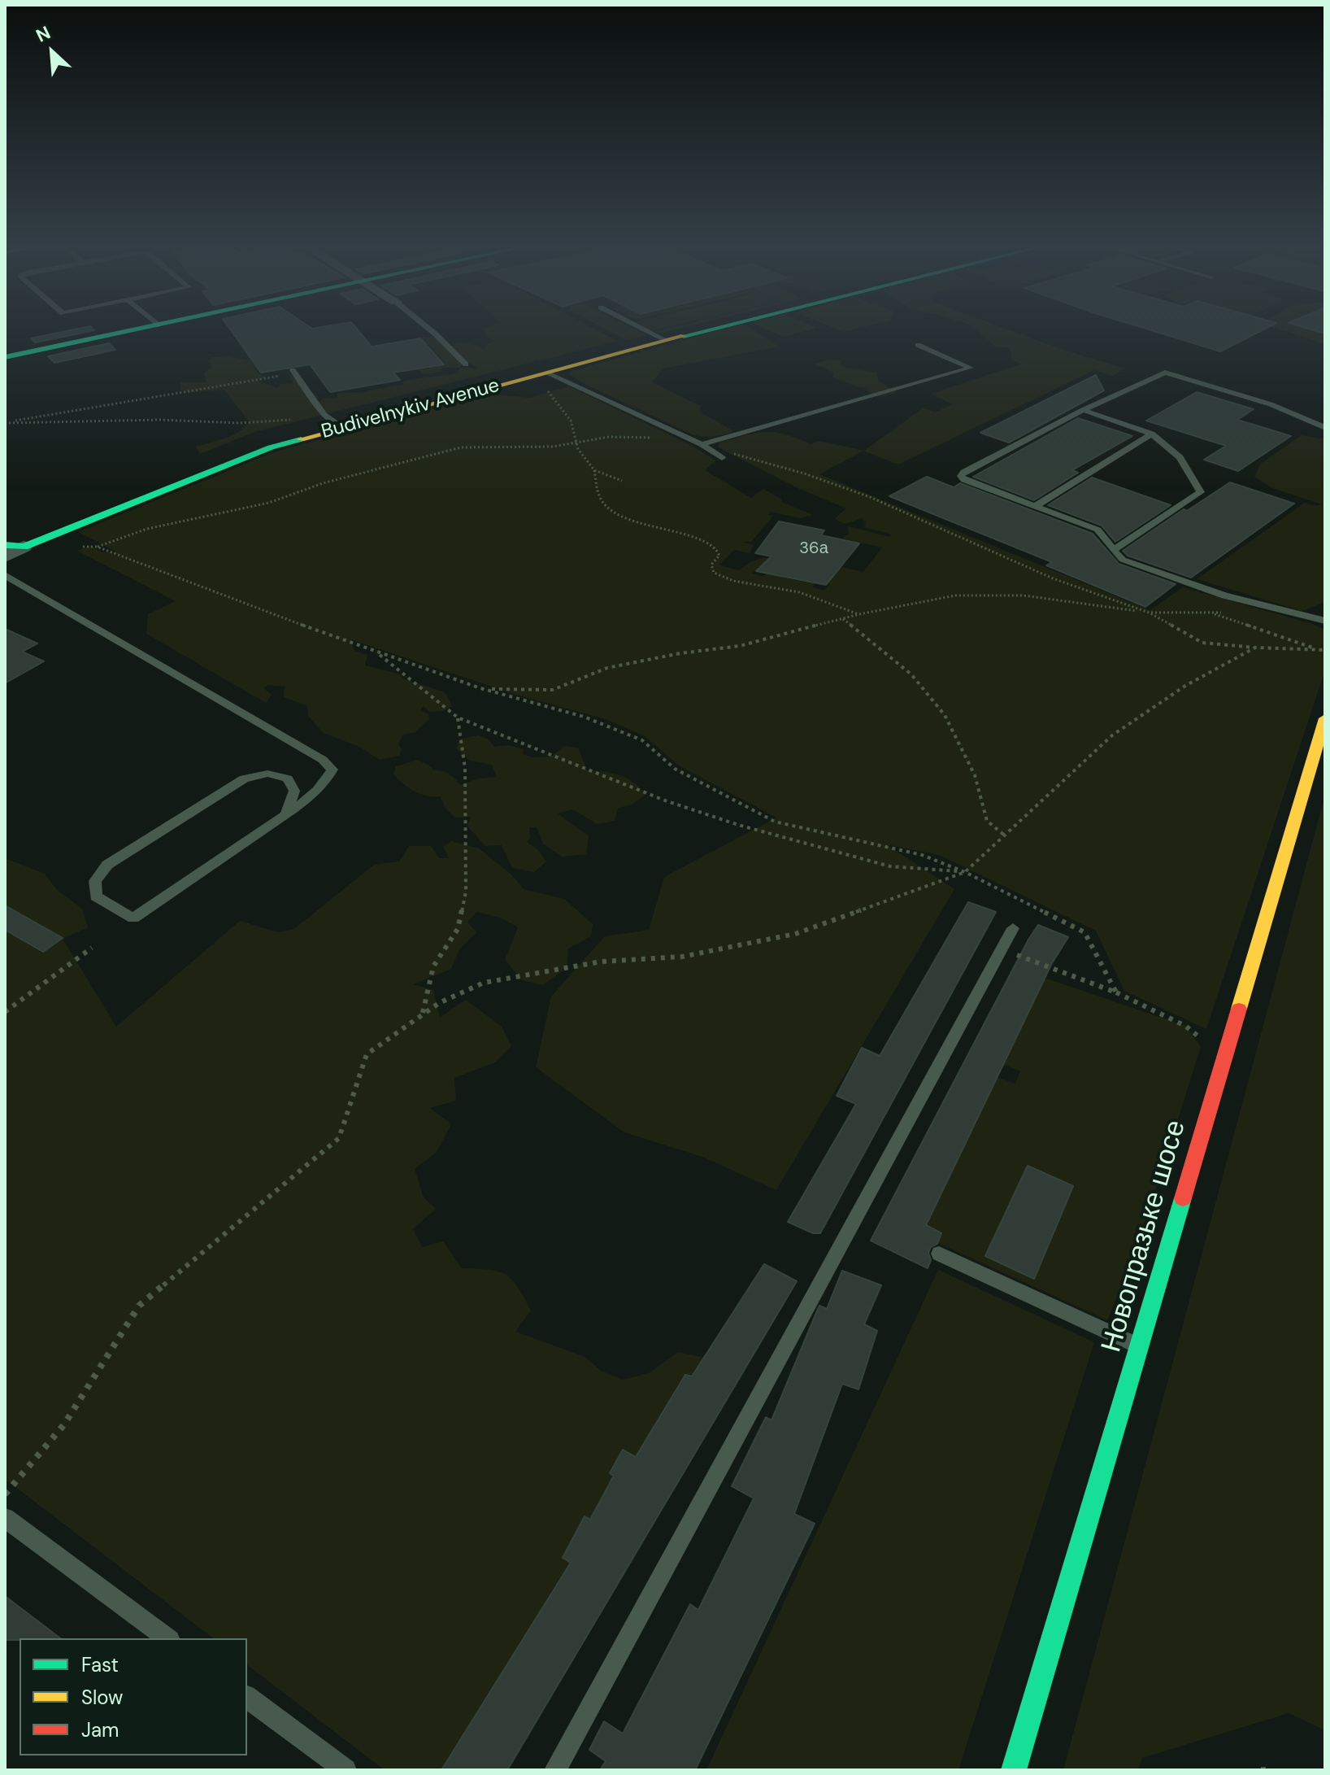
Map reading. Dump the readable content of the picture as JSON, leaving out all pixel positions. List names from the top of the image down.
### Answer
{
  "streets": {
    "street": ["Budivelnykiv Avenue", "Новопразьке шосе"]
  },
  "house_numbers": ["36а"],
  "legend": ["Fast", "Slow", "Jam"],
  "north": "top left"
}
